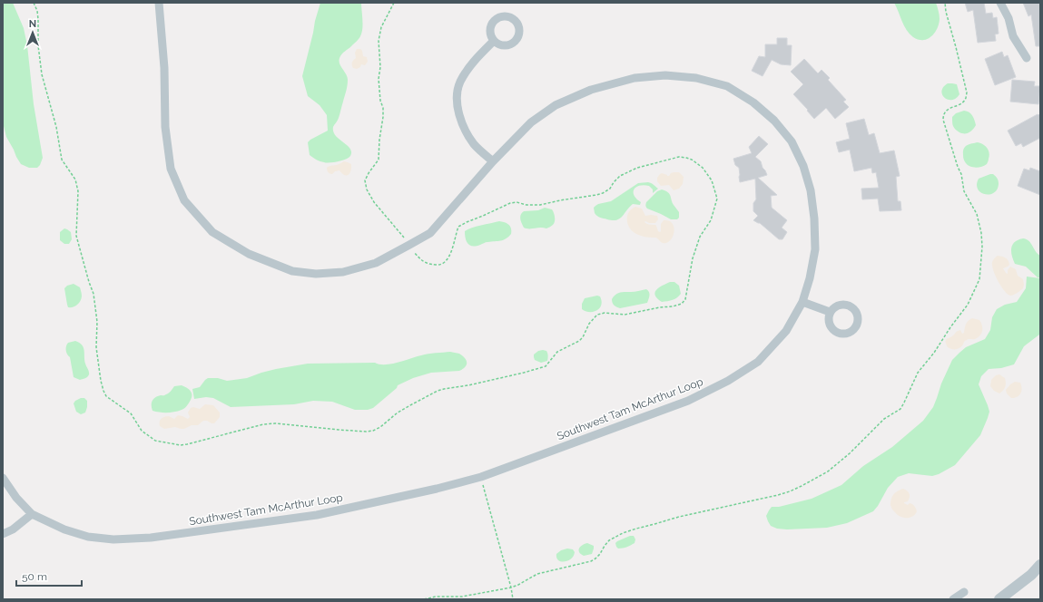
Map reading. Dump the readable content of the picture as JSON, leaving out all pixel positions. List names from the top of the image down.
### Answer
{
  "streets": {
    "street": ["Southwest Tam McArthur Loop"]
  },
  "scale_bar": "50 m",
  "north": "top"
}
